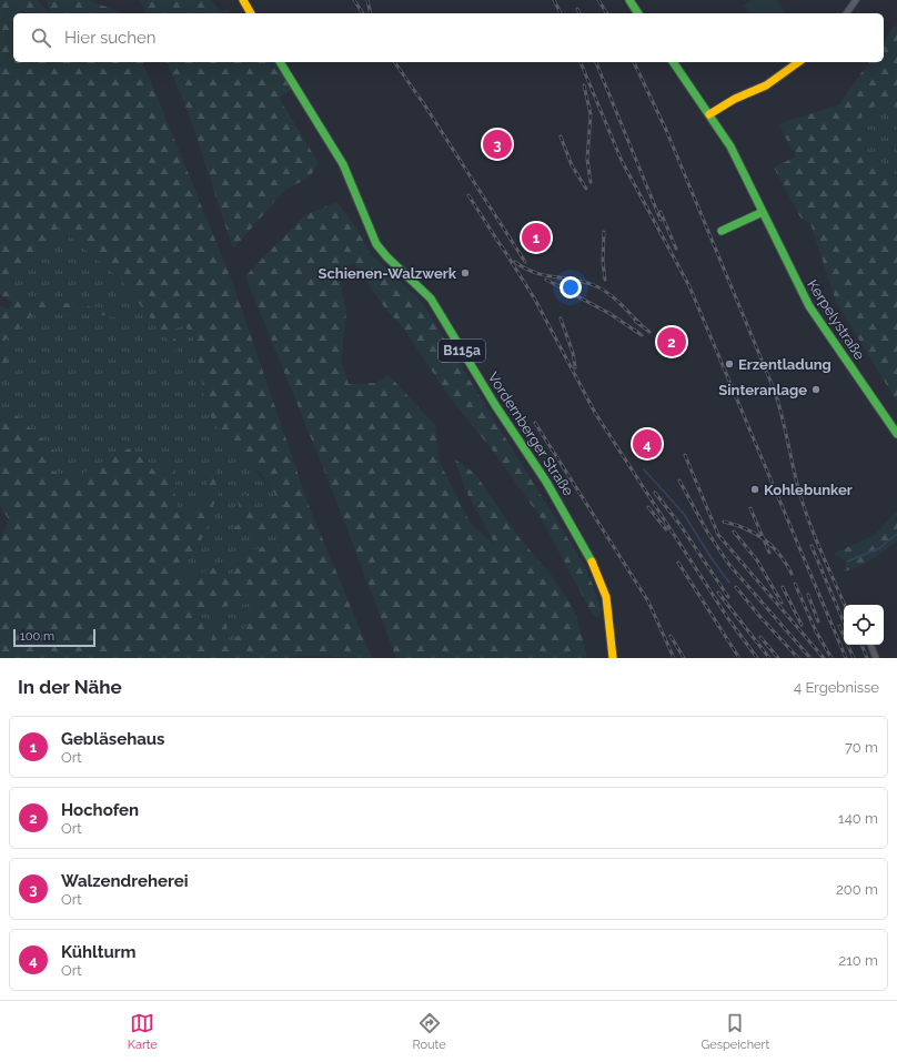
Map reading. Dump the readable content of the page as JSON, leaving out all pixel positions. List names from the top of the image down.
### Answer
{
  "streets": {
    "main road": ["Kerpelystraße", "B115a", "Vordernberger Straße"]
  },
  "places": [
    "Schienen-Walzwerk",
    "Erzentladung",
    "Sinteranlage",
    "Kohlebunker"
  ],
  "scale_bar": "100 m",
  "page": {
    "search": "Hier suchen",
    "pins": [
      "3",
      "1",
      "2",
      "4"
    ],
    "scale": "100 m",
    "heading": ["In der Nähe", "4 Ergebnisse"],
    "list": [
      {
        "mark": "1",
        "name": "Gebläsehaus",
        "note": "Ort",
        "value": "70 m"
      },
      {
        "mark": "2",
        "name": "Hochofen",
        "note": "Ort",
        "value": "140 m"
      },
      {
        "mark": "3",
        "name": "Walzendreherei",
        "note": "Ort",
        "value": "200 m"
      },
      {
        "mark": "4",
        "name": "Kühlturm",
        "note": "Ort",
        "value": "210 m"
      }
    ],
    "nav": ["Karte", "Route", "Gespeichert"]
  }
}
